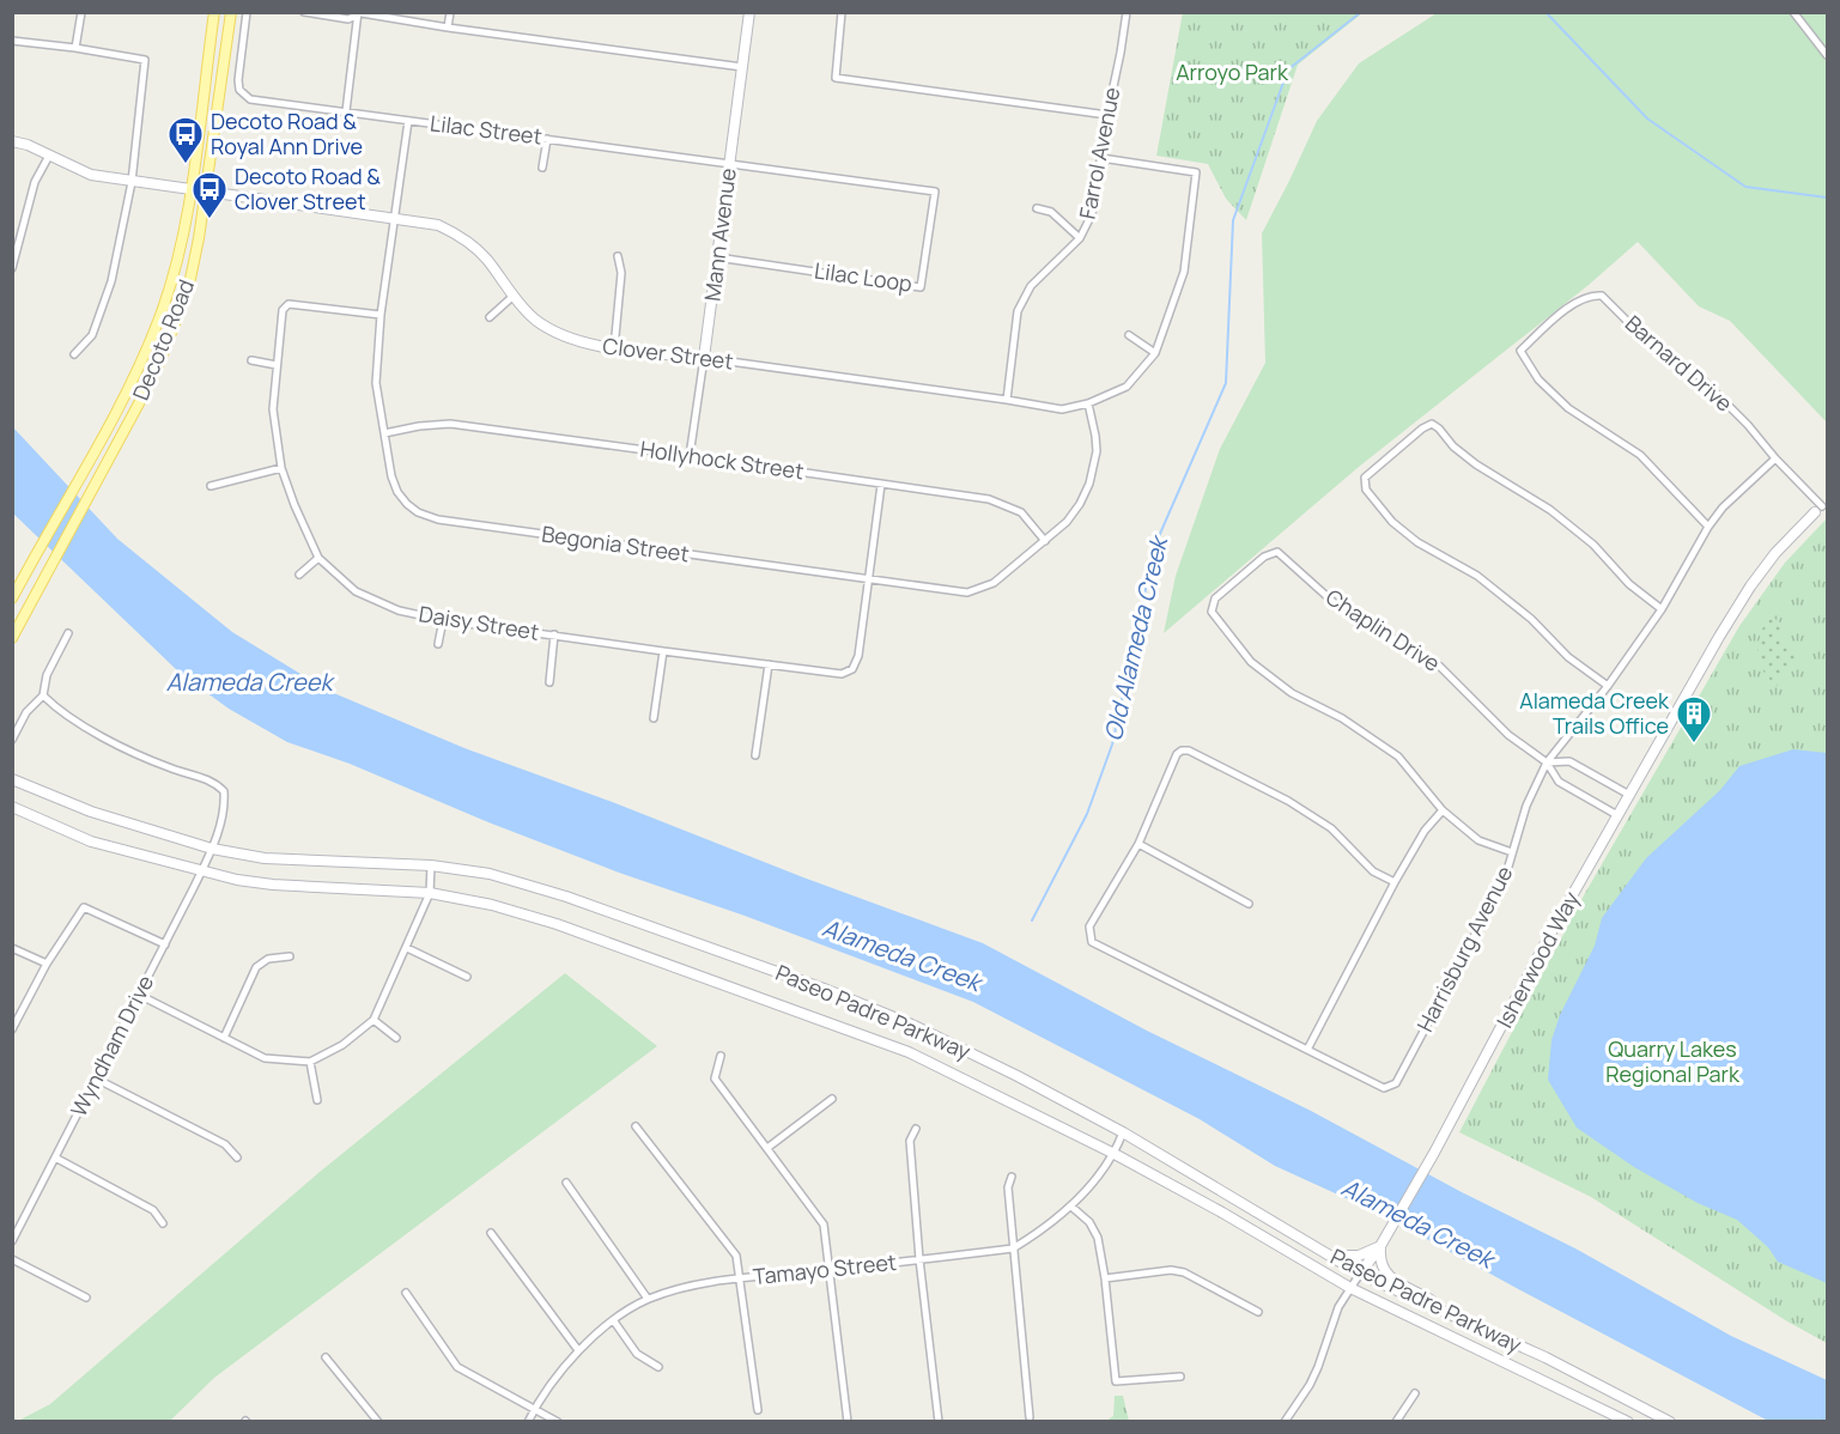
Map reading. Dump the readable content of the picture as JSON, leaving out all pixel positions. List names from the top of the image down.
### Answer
{
  "streets": {
    "main road": [
      "Mann Avenue",
      "Decoto Road",
      "Clover Street",
      "Isherwood Way",
      "Paseo Padre Parkway"
    ],
    "street": [
      "Lilac Street",
      "Farrol Avenue",
      "Lilac Loop",
      "Barnard Drive",
      "Hollyhock Street",
      "Begonia Street",
      "Daisy Street",
      "Chaplin Drive",
      "Harrisburg Avenue",
      "Wyndham Drive",
      "Tamayo Street"
    ]
  },
  "crossings": [
    ["Lilac Street", "Mann Avenue"],
    ["Lilac Street", "Lilac Loop"],
    ["Lilac Street", "Begonia Street"],
    ["Farrol Avenue", "Clover Street"],
    ["Mann Avenue", "Lilac Loop"],
    ["Mann Avenue", "Clover Street"],
    ["Mann Avenue", "Hollyhock Street"],
    ["Decoto Road", "Clover Street"],
    ["Clover Street", "Begonia Street"],
    ["Barnard Drive", "Harrisburg Avenue"],
    ["Barnard Drive", "Isherwood Way"],
    ["Hollyhock Street", "Begonia Street"],
    ["Begonia Street", "Daisy Street"],
    ["Chaplin Drive", "Harrisburg Avenue"],
    ["Chaplin Drive", "Isherwood Way"],
    ["Isherwood Way", "Paseo Padre Parkway"],
    ["Paseo Padre Parkway", "Wyndham Drive"],
    ["Paseo Padre Parkway", "Tamayo Street"]
  ],
  "water": ["Old Alameda Creek", "Alameda Creek"],
  "parks": ["Arroyo Park", "Quarry Lakes Regional Park"],
  "places": {
    "bus stop": ["Decoto Road & Royal Ann Drive", "Decoto Road & Clover Street"],
    "building": ["Alameda Creek Trails Office"]
  }
}
